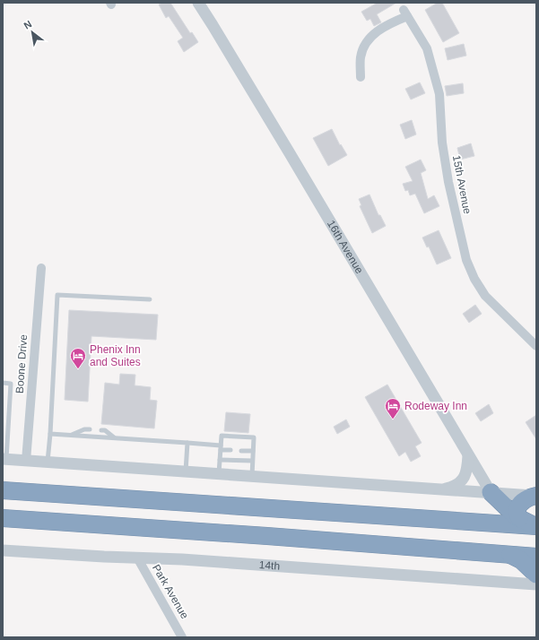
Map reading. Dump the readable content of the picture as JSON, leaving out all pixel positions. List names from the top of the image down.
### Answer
{
  "streets": {
    "street": [
      "15th Avenue",
      "16th Avenue",
      "Boone Drive",
      "14th",
      "Park Avenue"
    ]
  },
  "crossings": [
    ["14th", "Park Avenue"]
  ],
  "places": {
    "hotel": ["Phenix Inn and Suites", "Rodeway Inn"]
  },
  "north": "top left"
}
